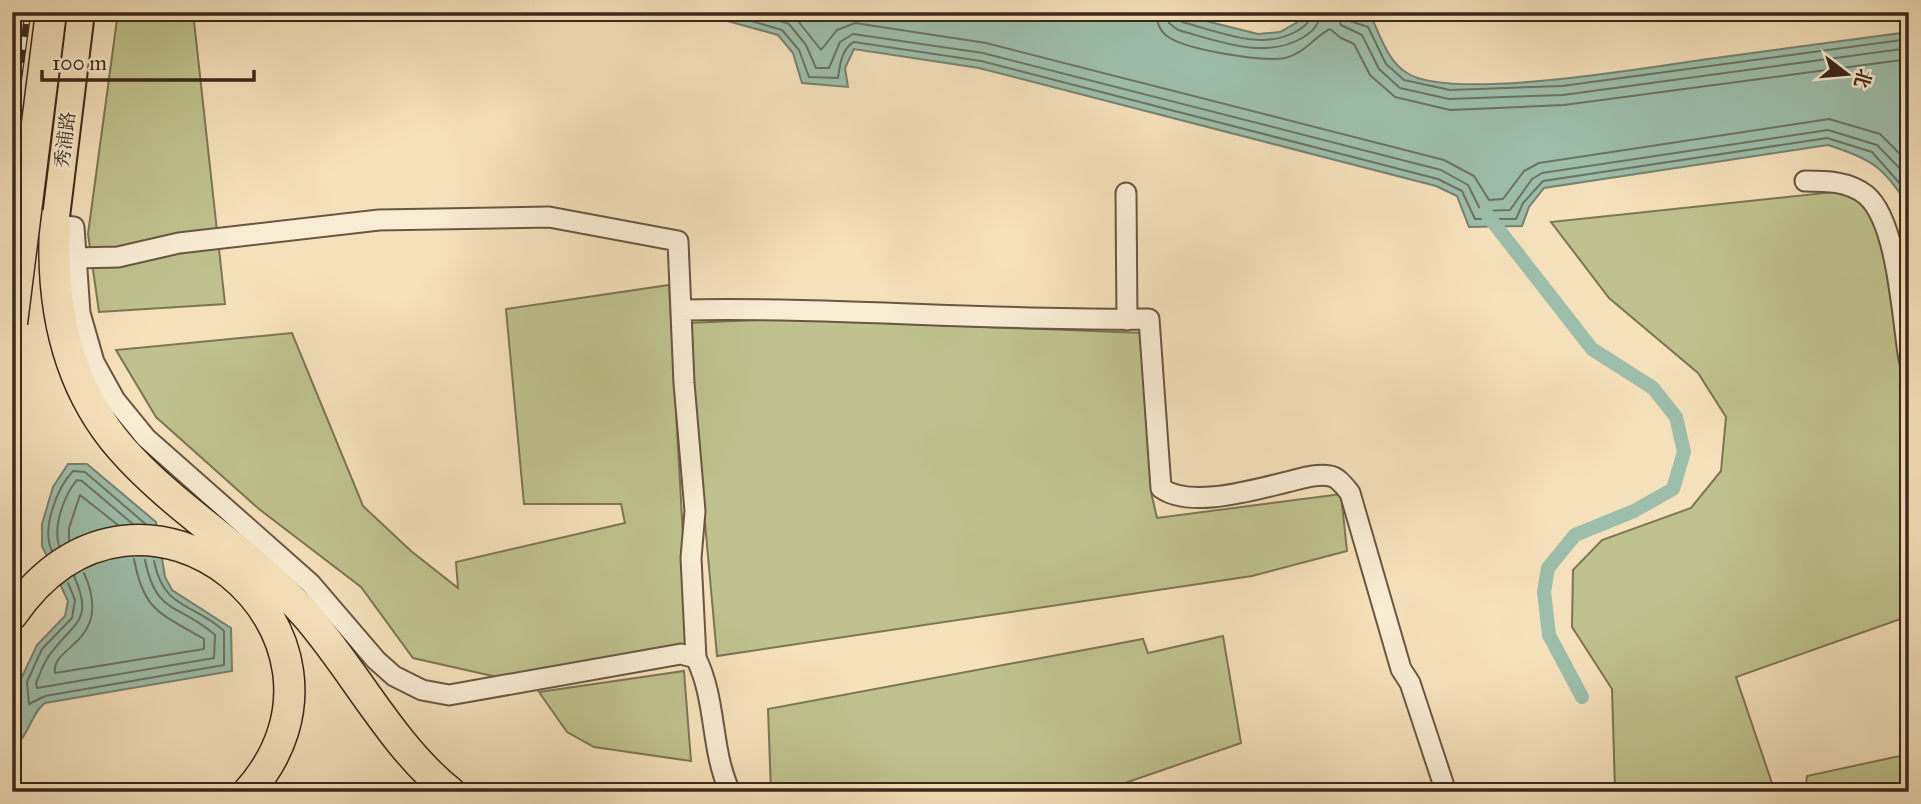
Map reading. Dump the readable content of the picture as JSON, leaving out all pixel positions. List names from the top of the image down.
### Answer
{
  "streets": {
    "main road": ["秀浦路"]
  },
  "scale_bar": "100 m",
  "north": "right"
}
